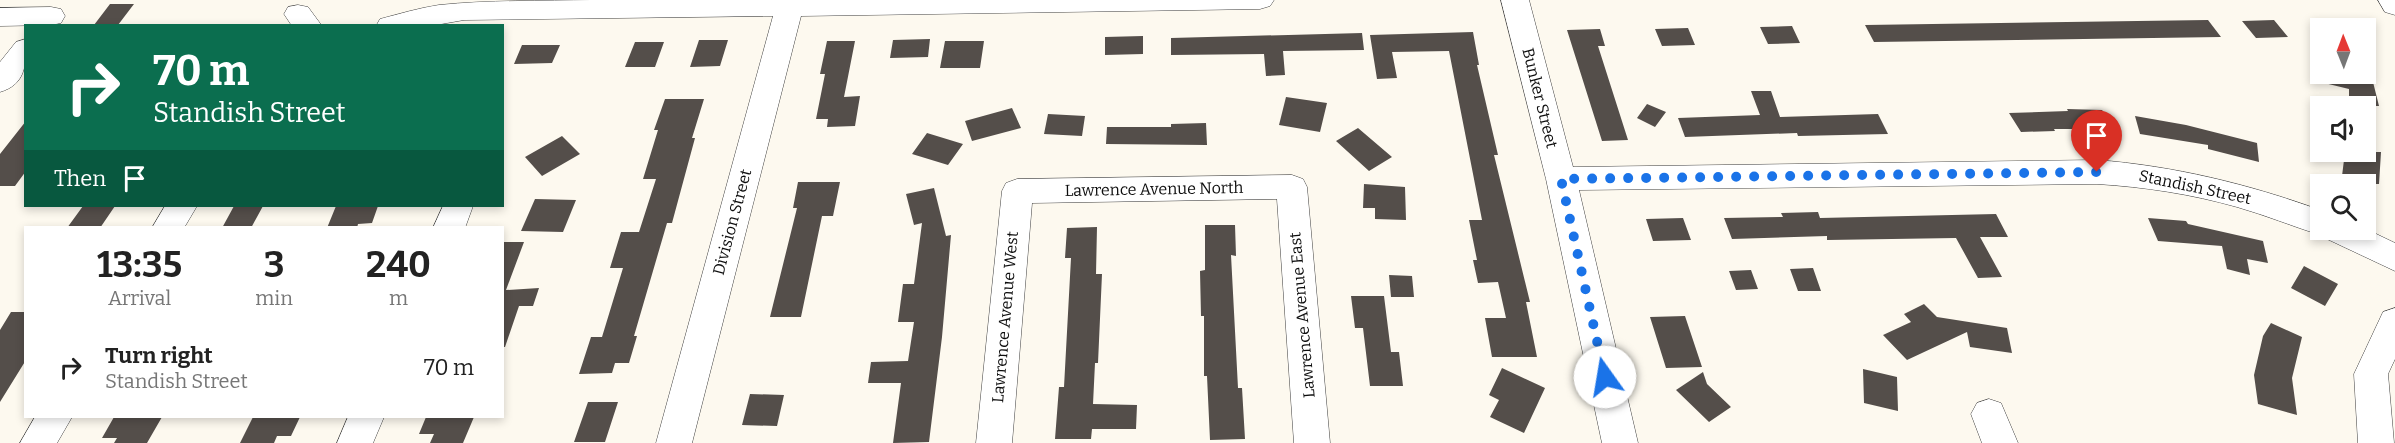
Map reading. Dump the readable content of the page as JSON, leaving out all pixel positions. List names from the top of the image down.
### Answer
{
  "streets": {
    "street": [
      "Bunker Street",
      "Standish Street",
      "Lawrence Avenue North",
      "Division Street",
      "Lawrence Avenue East",
      "Lawrence Avenue West"
    ]
  },
  "crossings": [
    ["Bunker Street", "Standish Street"],
    ["Lawrence Avenue North", "Lawrence Avenue East"],
    ["Lawrence Avenue North", "Lawrence Avenue West"]
  ],
  "north": "top",
  "page": {
    "turn": ["70 m", "Standish Street"],
    "then": "Then",
    "eta": [
      "13:35",
      "Arrival",
      "3",
      "min",
      "240",
      "m"
    ],
    "list": [
      {
        "name": "Turn right",
        "note": "Standish Street",
        "value": "70 m"
      }
    ]
  }
}
